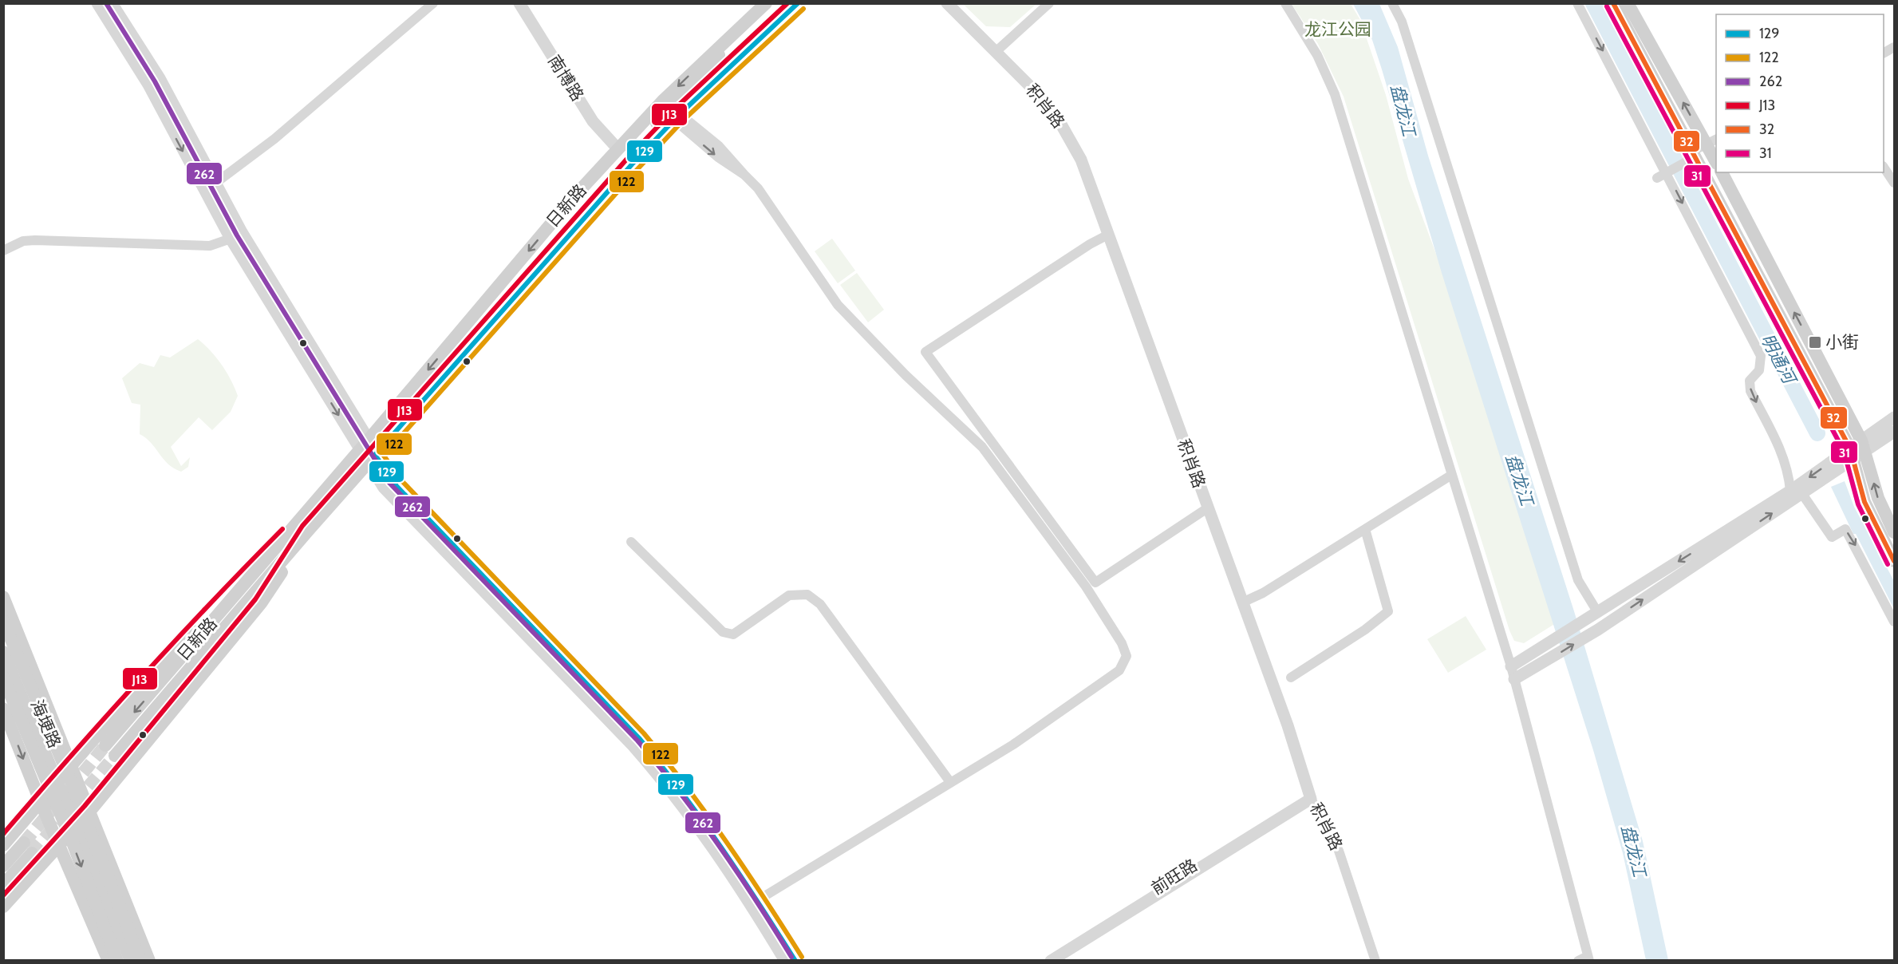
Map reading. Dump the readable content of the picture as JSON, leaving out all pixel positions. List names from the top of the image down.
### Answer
{
  "streets": {
    "main road": ["日新路", "海埂路"],
    "street": ["南博路", "积肖路", "前旺路"]
  },
  "crossings": [
    ["南博路", "日新路"],
    ["积肖路", "前旺路"]
  ],
  "water": ["盘龙江", "明通河"],
  "parks": ["龙江公园"],
  "places": {
    "transit": ["小街"]
  },
  "lines": [
    "transit line 129",
    "transit line 262",
    "transit line J13",
    "transit line 32",
    "transit line 31",
    "transit line 122"
  ],
  "legend": [
    "129",
    "122",
    "262",
    "J13",
    "32",
    "31"
  ]
}
